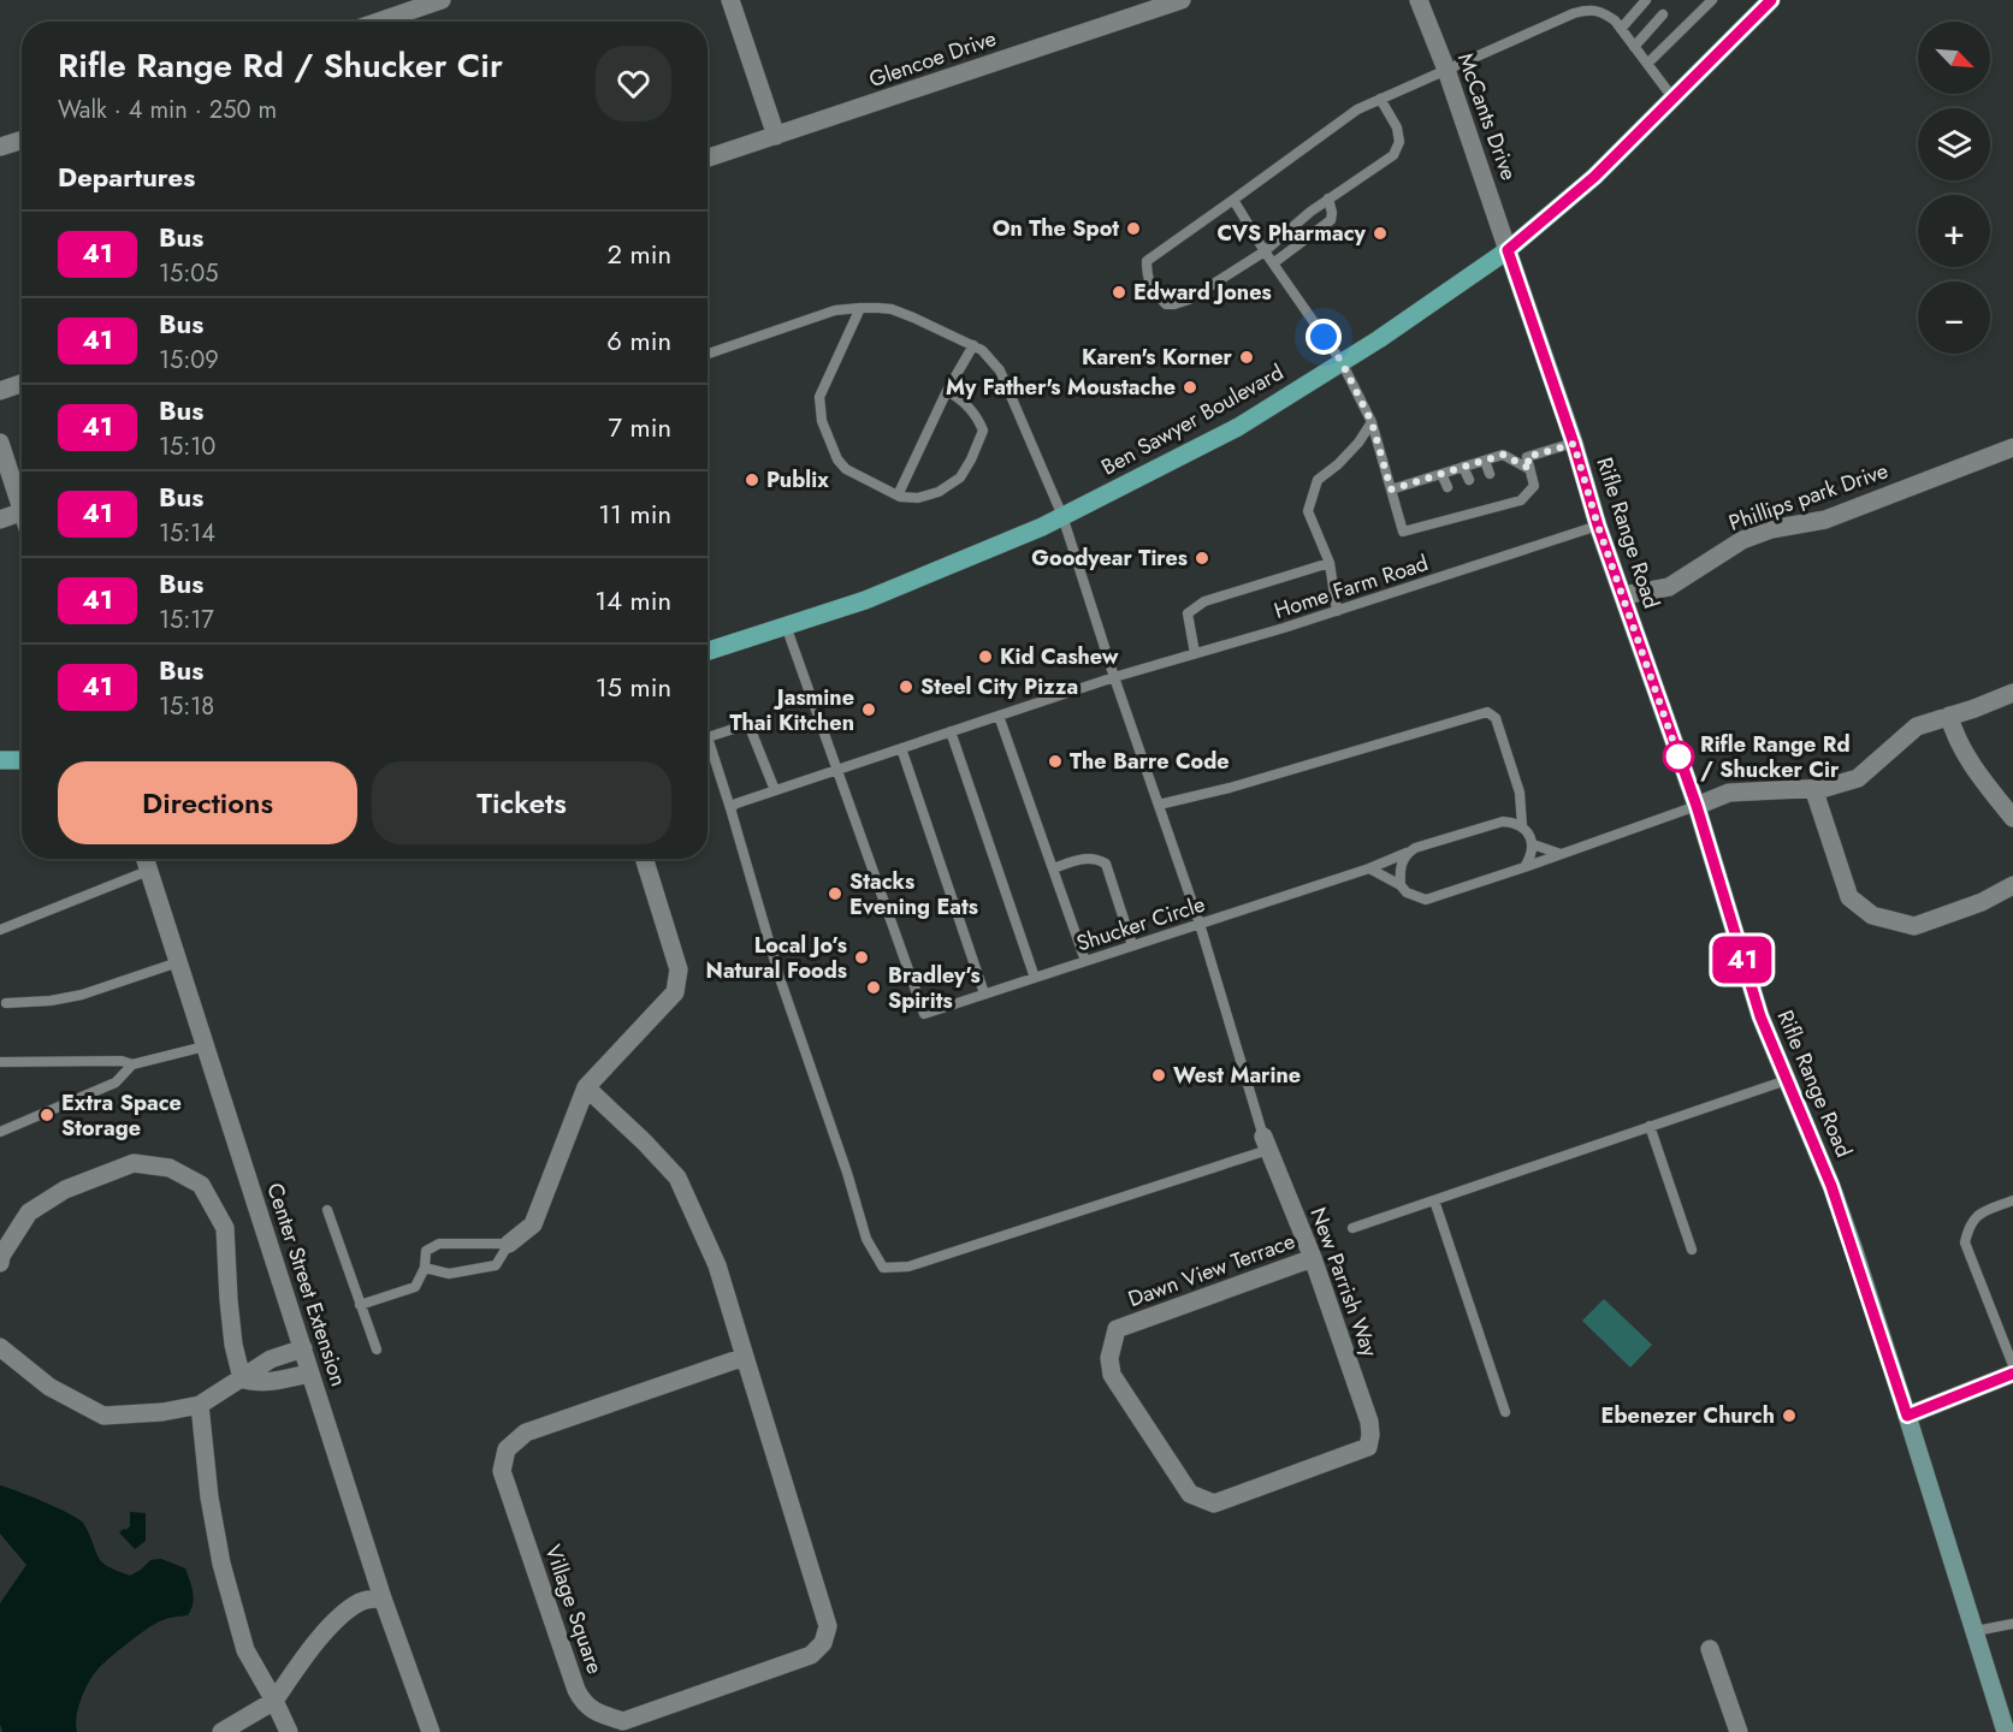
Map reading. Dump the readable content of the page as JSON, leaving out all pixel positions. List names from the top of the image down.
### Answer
{
  "streets": {
    "main road": ["Ben Sawyer Boulevard", "Rifle Range Road"],
    "street": [
      "Glencoe Drive",
      "McCants Drive",
      "Phillips park Drive",
      "Dawn View Terrace",
      "New Parrish Way",
      "Center Street Extension",
      "Village Square"
    ],
    "lane": ["Home Farm Road", "Shucker Circle"]
  },
  "crossings": [
    ["McCants Drive", "Ben Sawyer Boulevard"],
    ["McCants Drive", "Rifle Range Road"],
    ["Ben Sawyer Boulevard", "Rifle Range Road"],
    ["Phillips park Drive", "Rifle Range Road"],
    ["Rifle Range Road", "Home Farm Road"],
    ["Home Farm Road", "Shucker Circle"],
    ["Dawn View Terrace", "New Parrish Way"]
  ],
  "places": [
    "On The Spot",
    "CVS Pharmacy",
    "Edward Jones",
    "Karen's Korner",
    "My Father's Moustache",
    "Publix",
    "Goodyear Tires",
    "Kid Cashew",
    "Steel City Pizza",
    "Jasmine Thai Kitchen",
    "Rifle Range Rd / Shucker Cir",
    "The Barre Code",
    "Stacks Evening Eats",
    "Local Jo’s Natural Foods",
    "Bradley’s Spirits",
    "West Marine",
    "Extra Space Storage",
    "Ebenezer Church"
  ],
  "lines": ["bus line 41"],
  "north": "bottom right",
  "page": {
    "on_map": "41",
    "map_buttons": ["+", "−"],
    "heading": [
      ["Rifle Range Rd / Shucker Cir", "Walk · 4 min · 250 m"],
      "Departures"
    ],
    "list": [
      {
        "mark": "41",
        "name": "Bus",
        "note": "15:05",
        "value": "2 min"
      },
      {
        "mark": "41",
        "name": "Bus",
        "note": "15:09",
        "value": "6 min"
      },
      {
        "mark": "41",
        "name": "Bus",
        "note": "15:10",
        "value": "7 min"
      },
      {
        "mark": "41",
        "name": "Bus",
        "note": "15:14",
        "value": "11 min"
      },
      {
        "mark": "41",
        "name": "Bus",
        "note": "15:17",
        "value": "14 min"
      },
      {
        "mark": "41",
        "name": "Bus",
        "note": "15:18",
        "value": "15 min"
      }
    ],
    "buttons": ["Directions", "Tickets"]
  }
}
